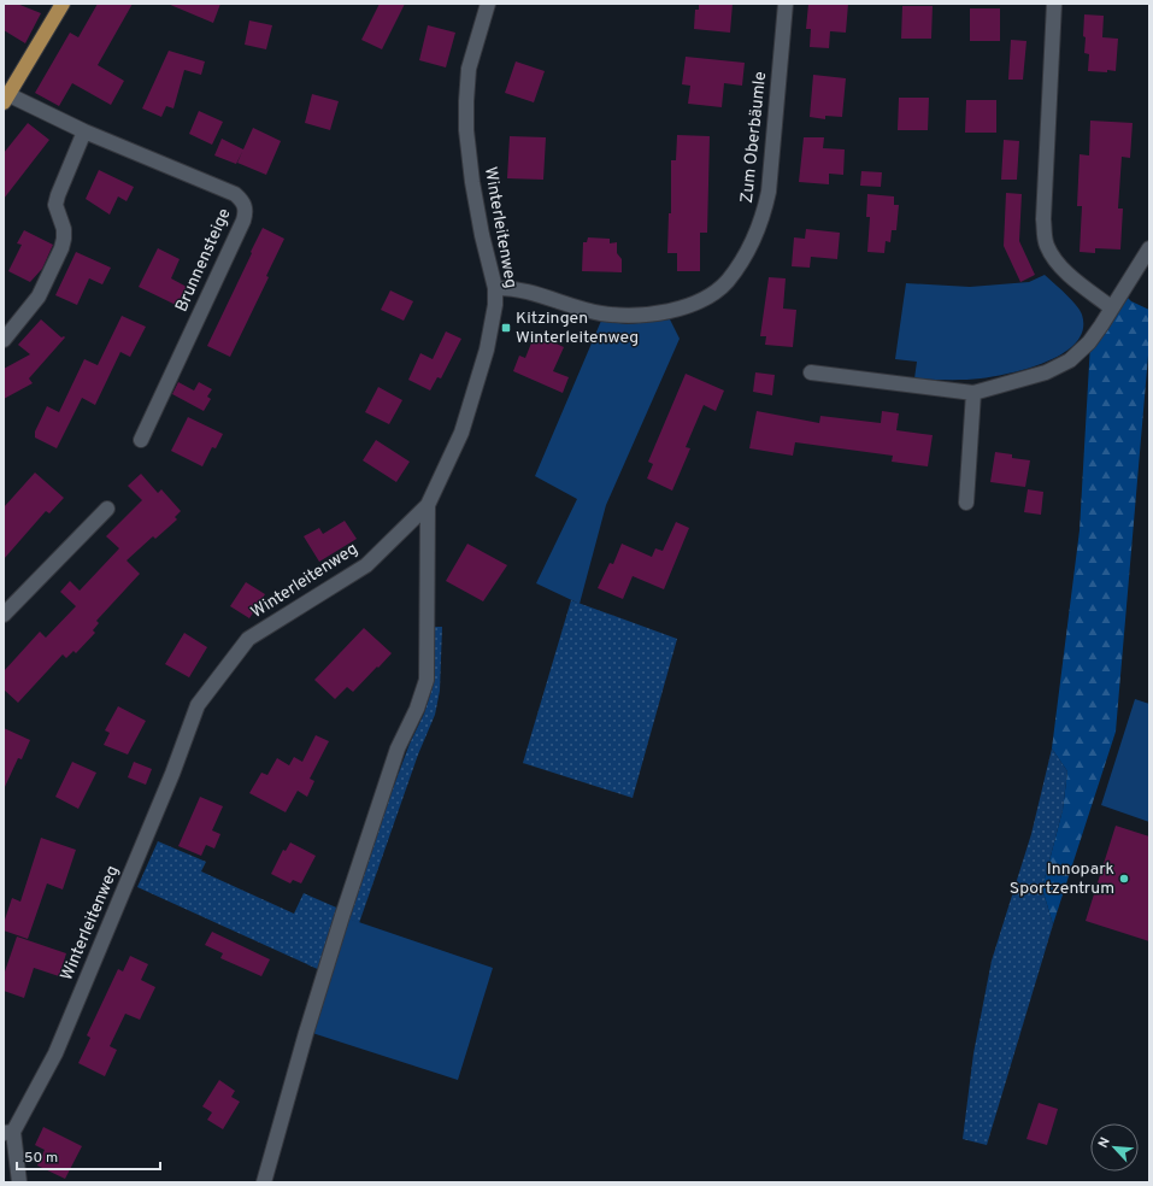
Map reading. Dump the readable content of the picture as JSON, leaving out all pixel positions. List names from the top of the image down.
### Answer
{
  "streets": {
    "street": ["Zum Oberbäumle", "Winterleitenweg", "Brunnensteige"]
  },
  "crossings": [
    ["Zum Oberbäumle", "Winterleitenweg"]
  ],
  "places": {
    "transit": ["Kitzingen Winterleitenweg"],
    "other": ["Innopark Sportzentrum"]
  },
  "scale_bar": "50 m",
  "north": "top left"
}
